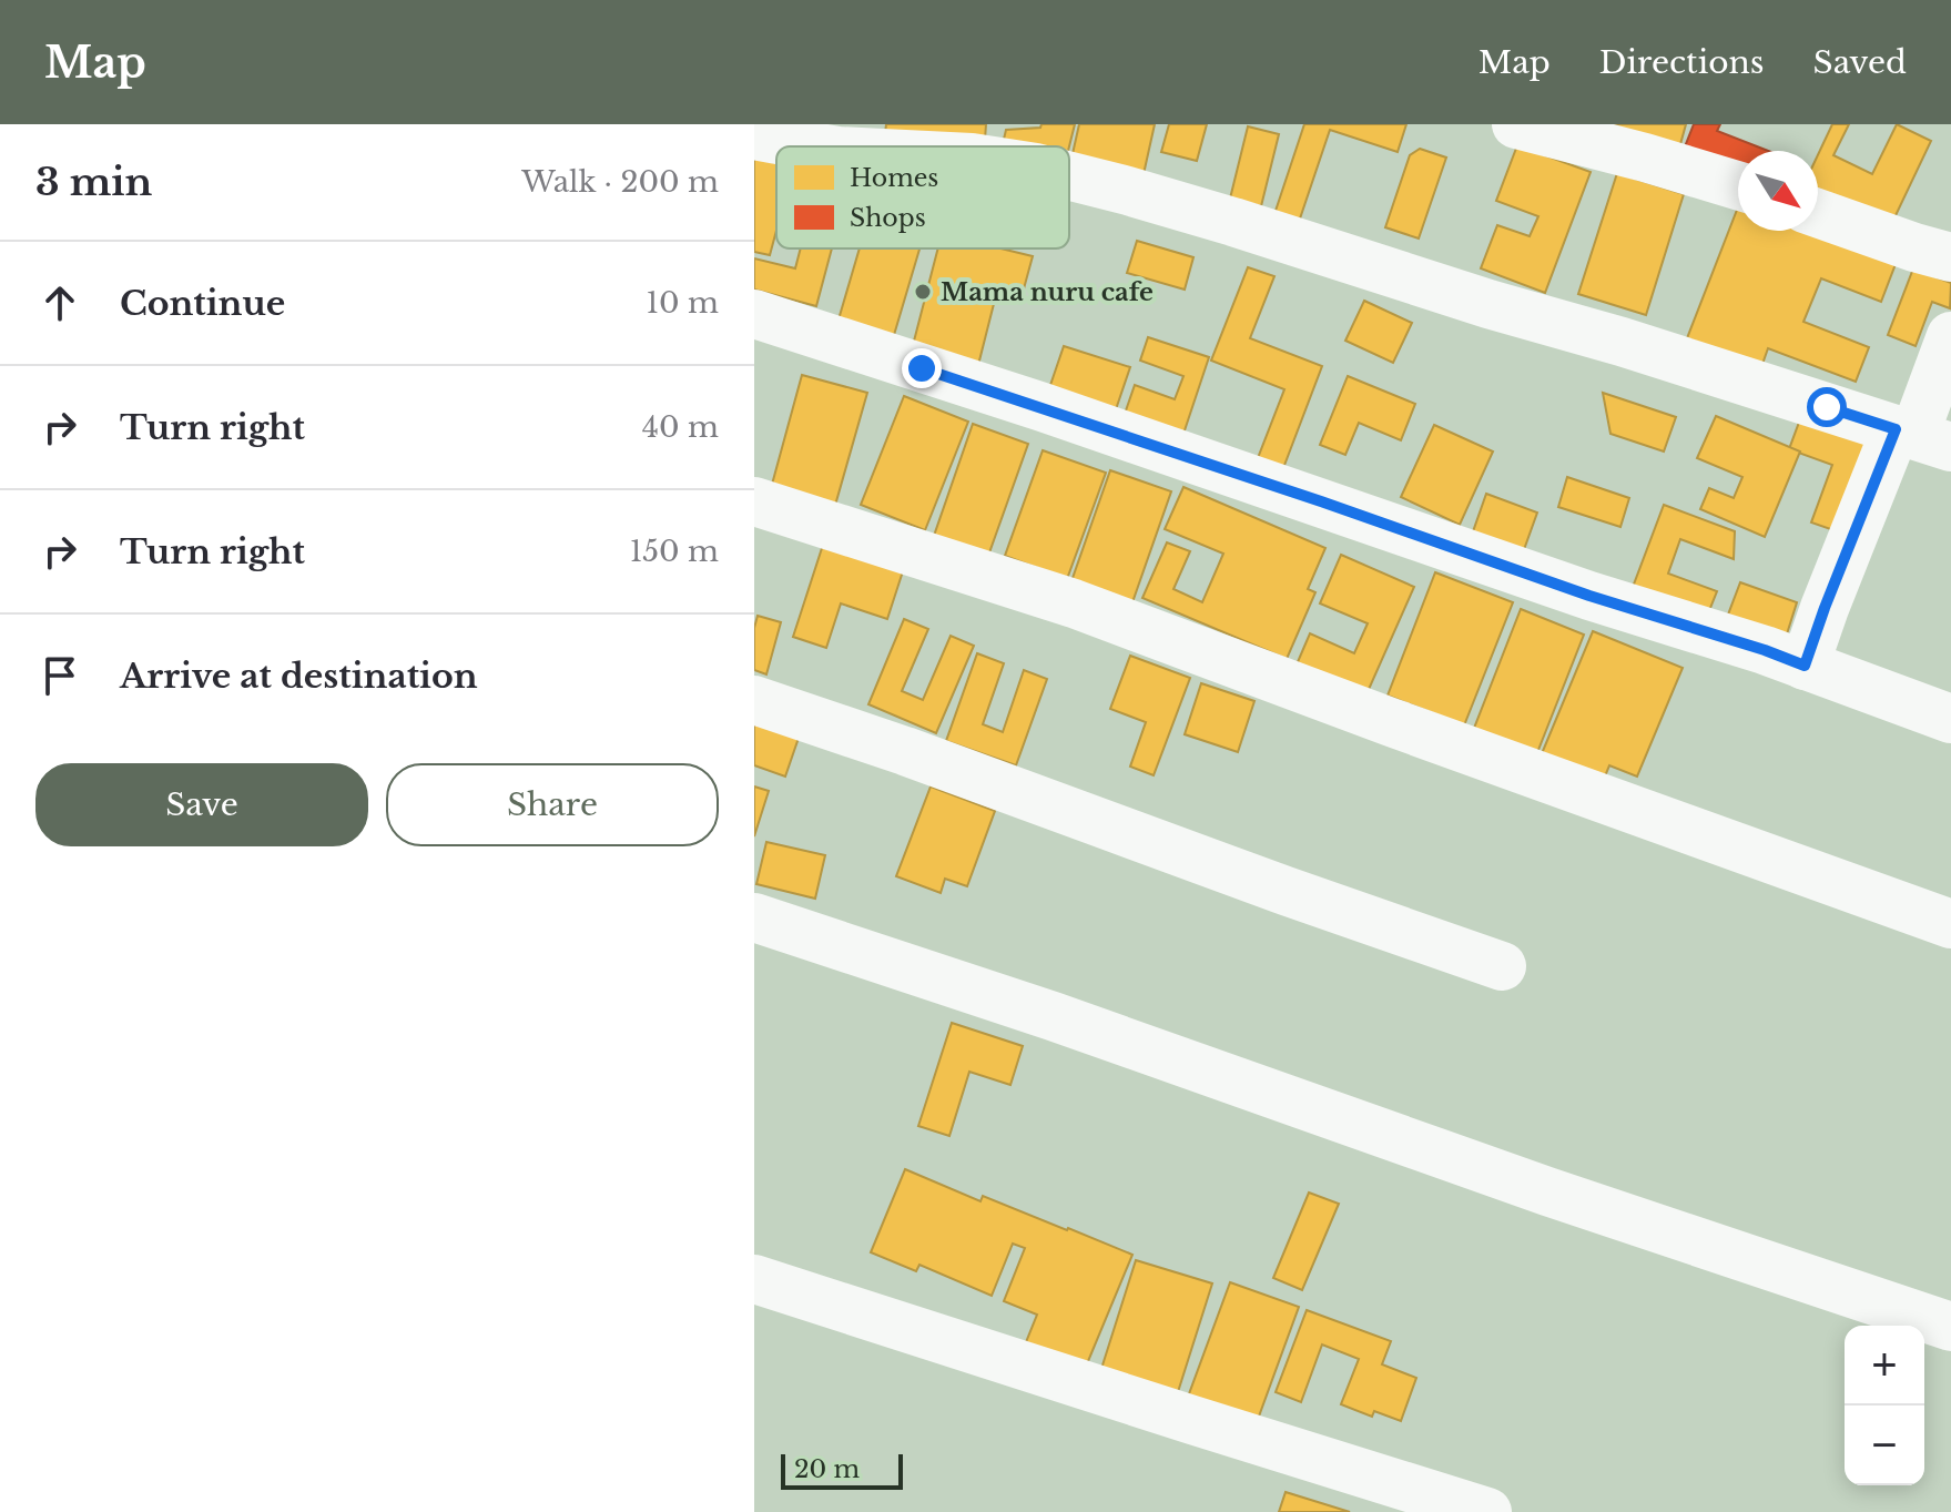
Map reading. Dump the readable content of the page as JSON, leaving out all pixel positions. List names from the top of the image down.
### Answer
{
  "places": ["Mama nuru cafe"],
  "legend": ["Homes", "Shops"],
  "scale_bar": "20 m",
  "north": "bottom right",
  "page": {
    "header": "Map",
    "nav": ["Map", "Directions", "Saved"],
    "heading": ["3 min", "Walk · 200 m"],
    "list": [
      ["Continue", "10 m"],
      ["Turn right", "40 m"],
      ["Turn right", "150 m"],
      "Arrive at destination"
    ],
    "buttons": ["Save", "Share"],
    "map_buttons": ["+", "−"],
    "scale": "20 m"
  }
}
